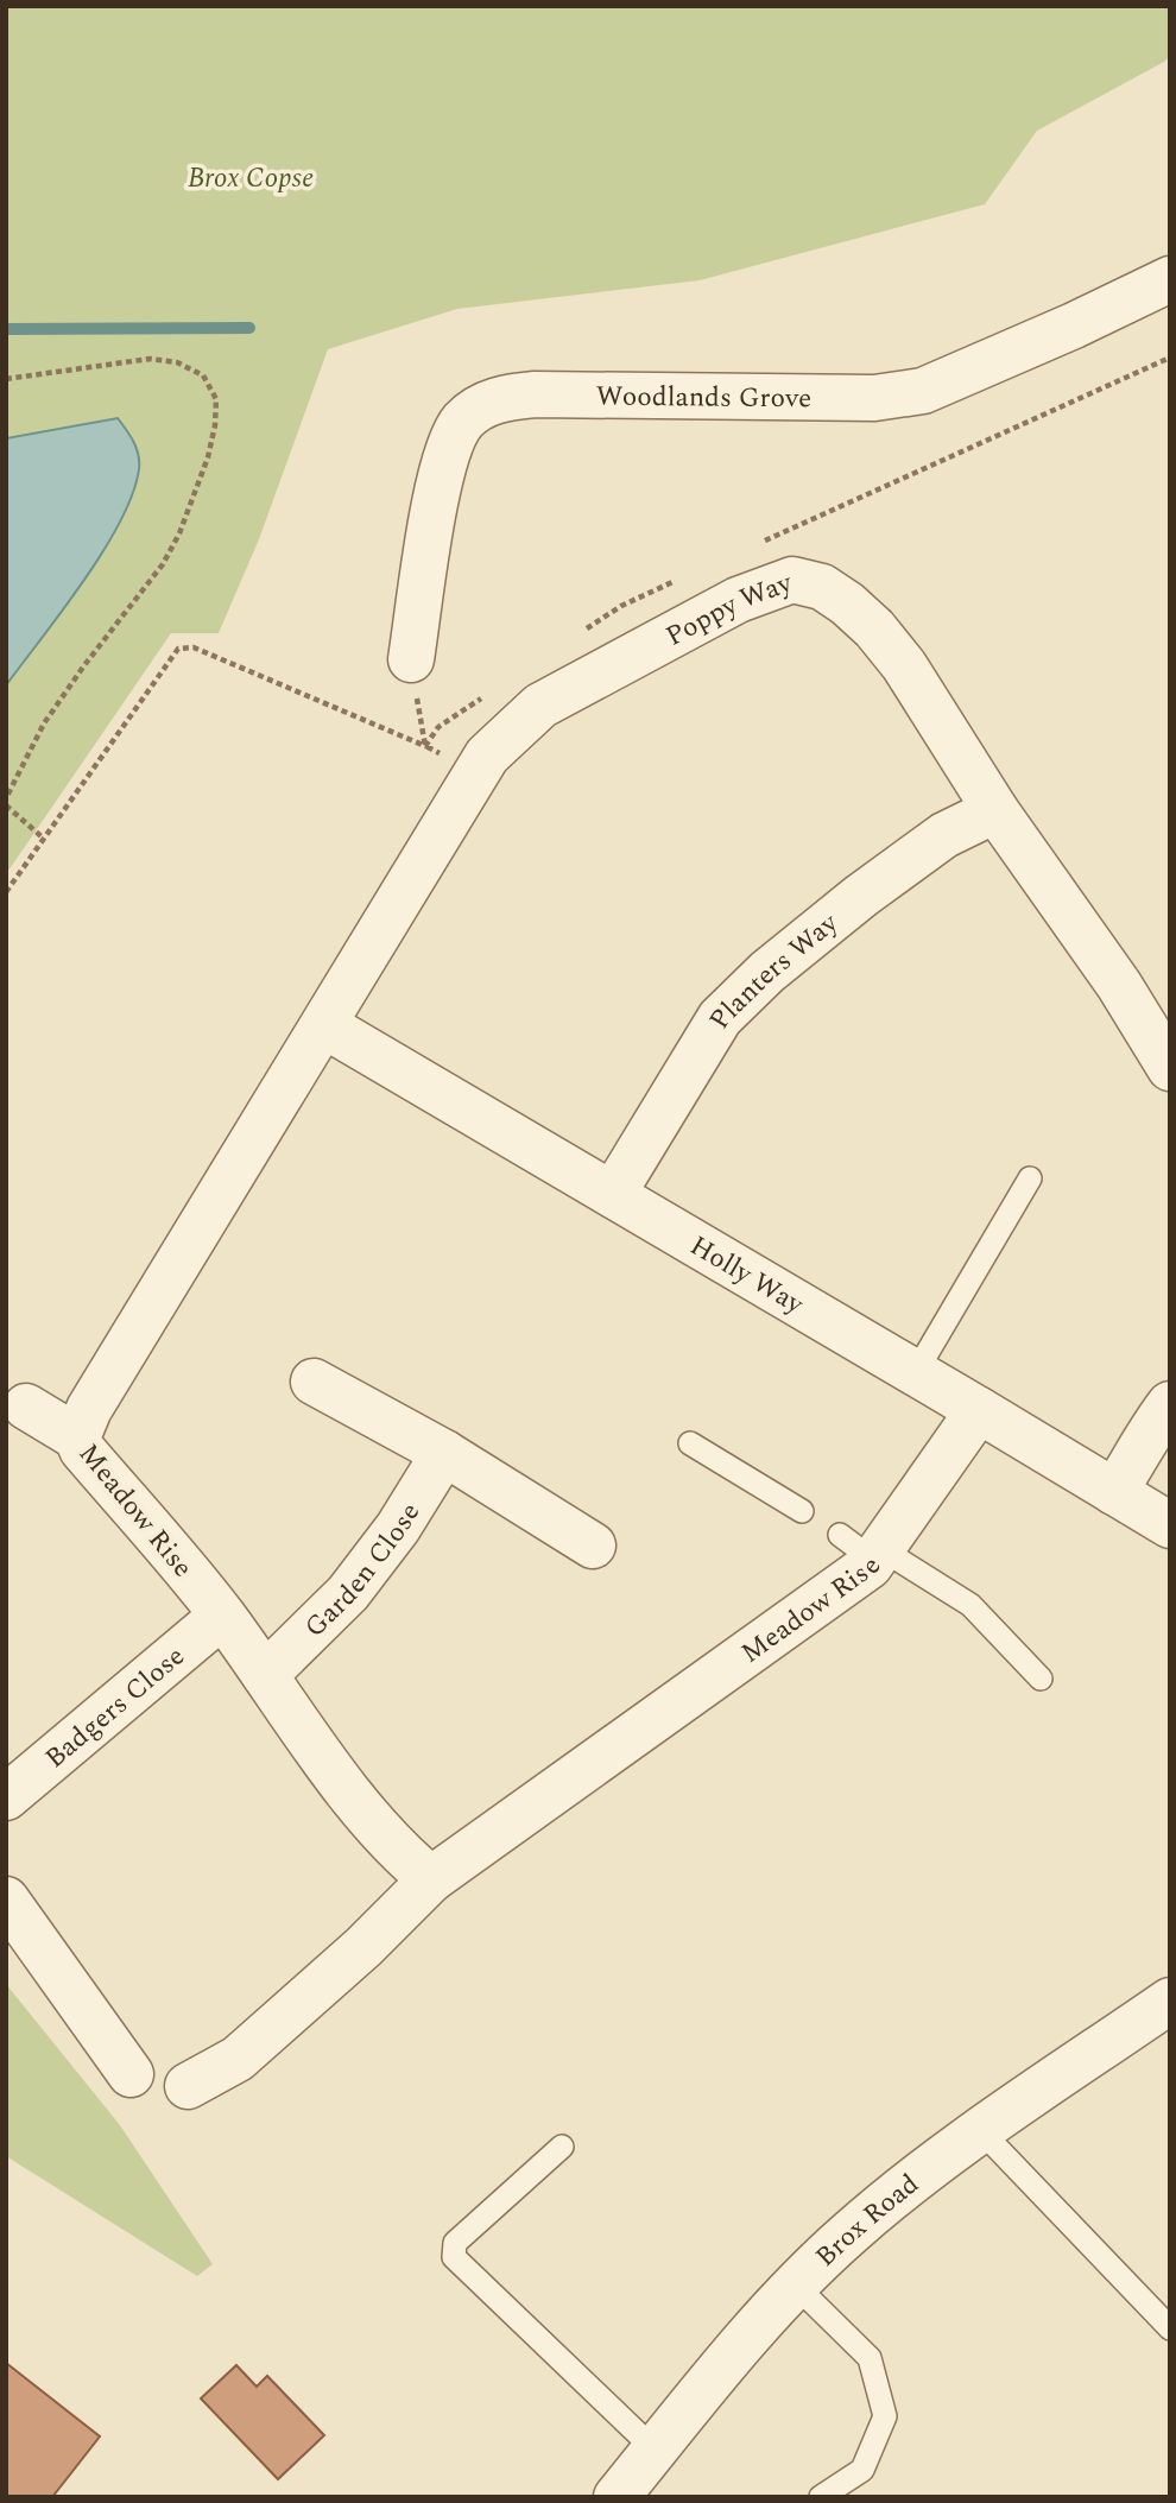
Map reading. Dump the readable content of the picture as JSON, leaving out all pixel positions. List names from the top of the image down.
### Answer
{
  "streets": {
    "street": [
      "Woodlands Grove",
      "Poppy Way",
      "Planters Way",
      "Holly Way",
      "Meadow Rise",
      "Garden Close",
      "Badgers Close",
      "Brox Road"
    ]
  },
  "crossings": [
    ["Poppy Way", "Planters Way"],
    ["Poppy Way", "Holly Way"],
    ["Poppy Way", "Meadow Rise"],
    ["Planters Way", "Holly Way"],
    ["Holly Way", "Meadow Rise"],
    ["Meadow Rise", "Garden Close"],
    ["Meadow Rise", "Badgers Close"]
  ],
  "parks": ["Brox Copse"]
}
